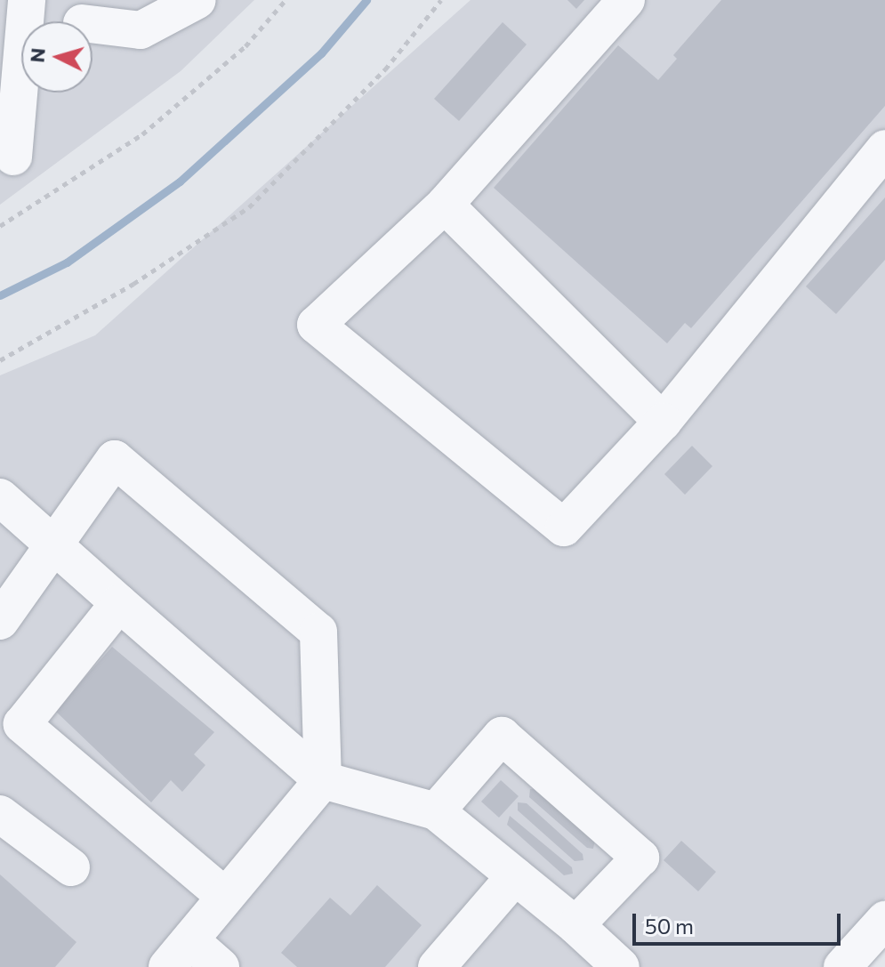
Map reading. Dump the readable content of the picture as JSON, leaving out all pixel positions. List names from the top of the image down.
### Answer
{
  "scale_bar": "50 m",
  "north": "left"
}
